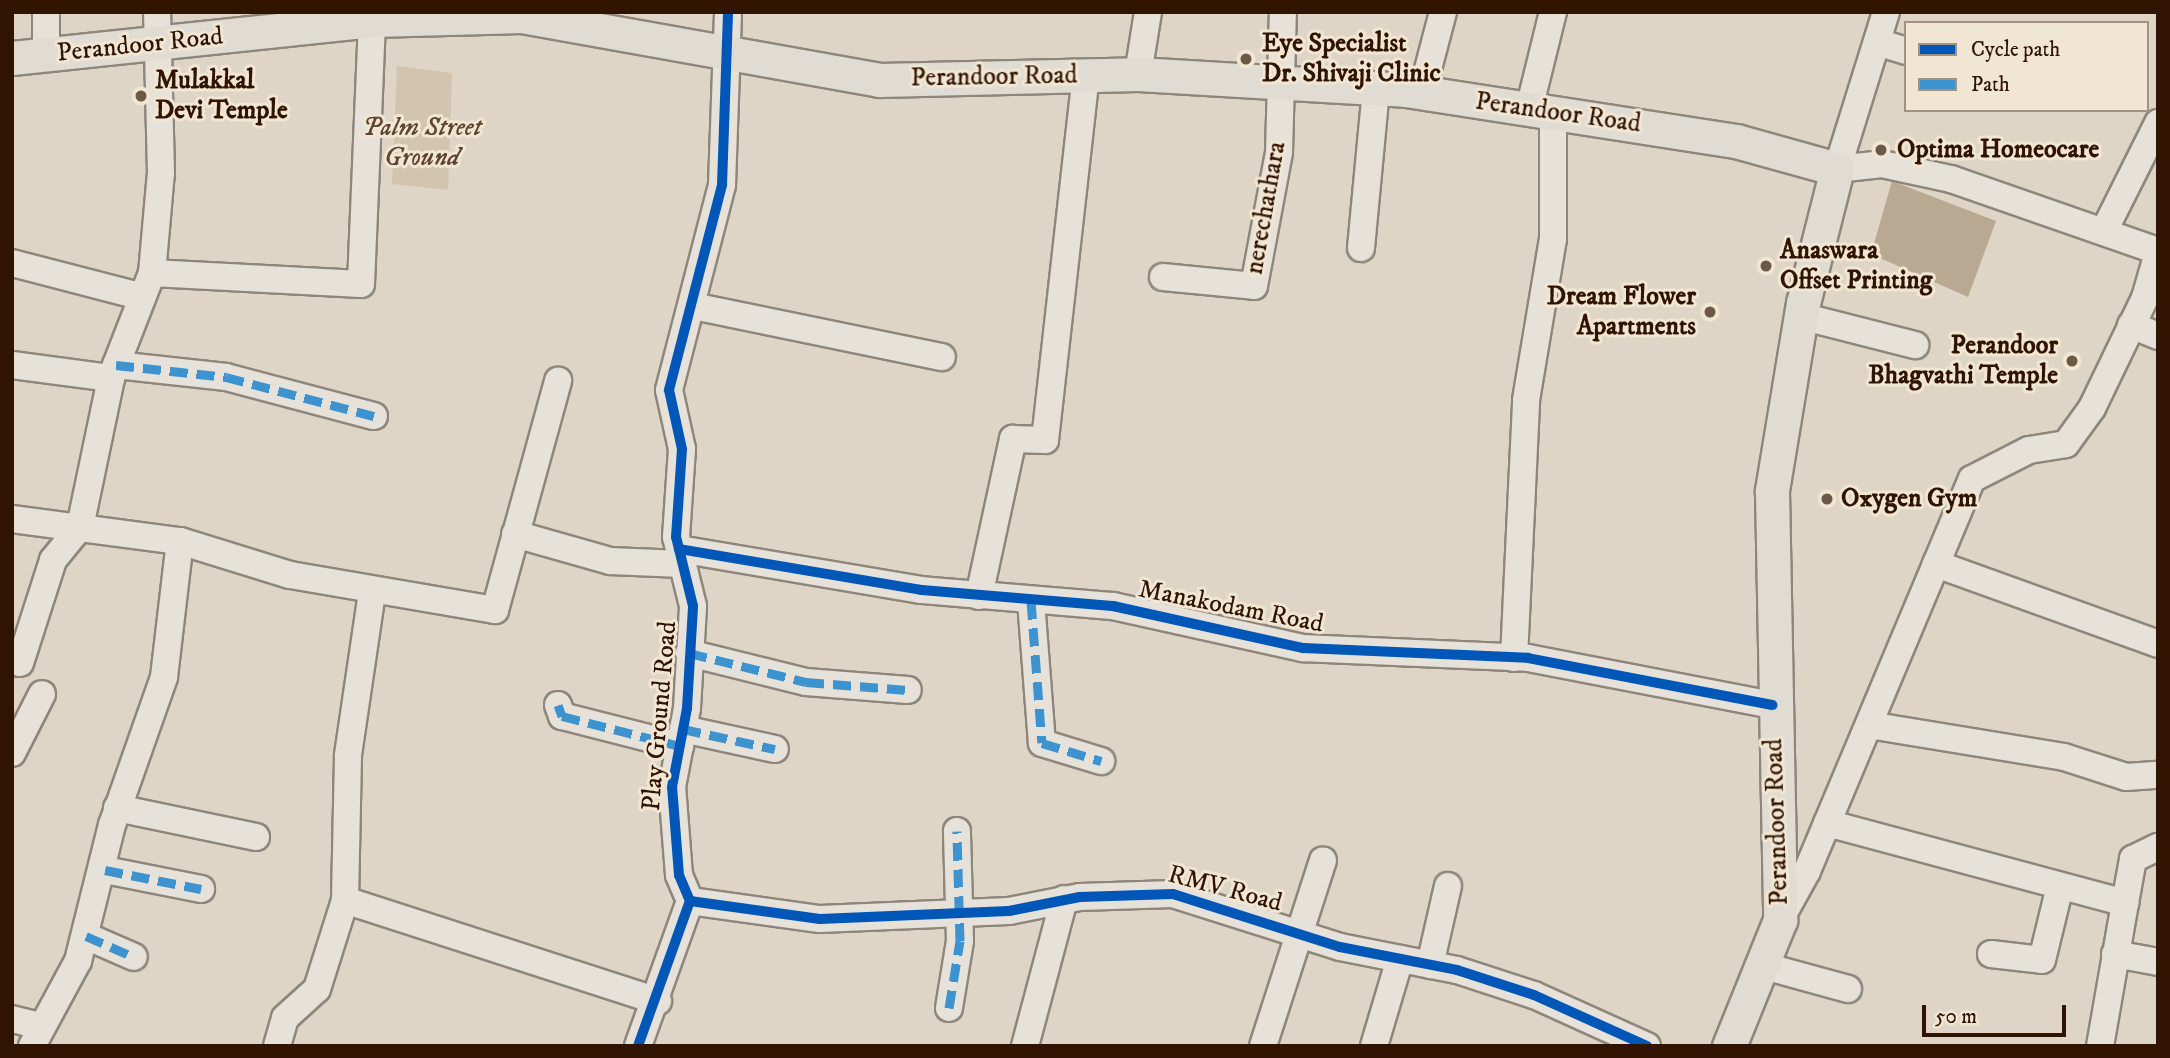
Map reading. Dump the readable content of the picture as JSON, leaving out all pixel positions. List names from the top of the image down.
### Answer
{
  "streets": {
    "main road": ["Perandoor Road"],
    "street": [
      "nerechathara",
      "Manakodam Road",
      "Play Ground Road",
      "RMV Road"
    ]
  },
  "crossings": [
    ["Perandoor Road", "nerechathara"],
    ["Perandoor Road", "Manakodam Road"],
    ["Perandoor Road", "Play Ground Road"],
    ["Manakodam Road", "Play Ground Road"],
    ["Play Ground Road", "RMV Road"]
  ],
  "parks": ["Palm Street Ground"],
  "places": [
    "Eye Specialist Dr. Shivaji Clinic",
    "Mulakkal Devi Temple",
    "Optima Homeocare",
    "Anaswara Offset Printing",
    "Dream Flower Apartments",
    "Perandoor Bhagvathi Temple",
    "Oxygen Gym"
  ],
  "legend": ["Cycle path", "Path"],
  "scale_bar": "50 m"
}
